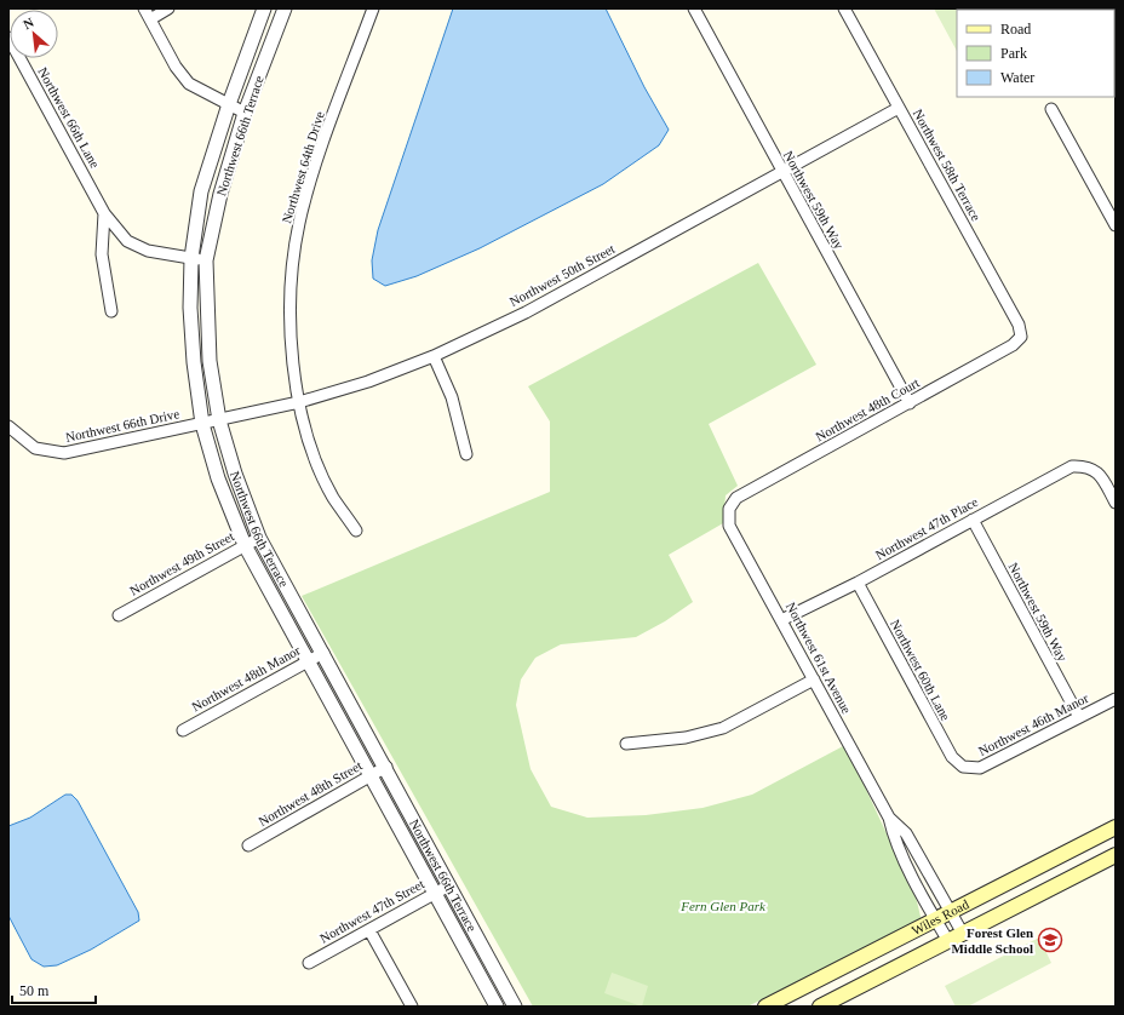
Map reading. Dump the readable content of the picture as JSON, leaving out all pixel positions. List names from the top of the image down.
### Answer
{
  "streets": {
    "main road": ["Wiles Road"],
    "street": [
      "Northwest 66th Lane",
      "Northwest 66th Terrace",
      "Northwest 58th Terrace",
      "Northwest 64th Drive",
      "Northwest 59th Way",
      "Northwest 50th Street",
      "Northwest 48th Court",
      "Northwest 66th Drive",
      "Northwest 47th Place",
      "Northwest 49th Street",
      "Northwest 61st Avenue",
      "Northwest 60th Lane",
      "Northwest 48th Manor",
      "Northwest 46th Manor",
      "Northwest 48th Street",
      "Northwest 47th Street"
    ]
  },
  "crossings": [
    ["Northwest 66th Lane", "Northwest 66th Terrace"],
    ["Northwest 66th Terrace", "Northwest 50th Street"],
    ["Northwest 66th Terrace", "Northwest 66th Drive"],
    ["Northwest 66th Terrace", "Northwest 49th Street"],
    ["Northwest 66th Terrace", "Northwest 48th Manor"],
    ["Northwest 66th Terrace", "Northwest 48th Street"],
    ["Northwest 66th Terrace", "Northwest 47th Street"],
    ["Northwest 58th Terrace", "Northwest 50th Street"],
    ["Northwest 58th Terrace", "Northwest 48th Court"],
    ["Northwest 64th Drive", "Northwest 50th Street"],
    ["Northwest 59th Way", "Northwest 50th Street"],
    ["Northwest 59th Way", "Northwest 48th Court"],
    ["Northwest 59th Way", "Northwest 47th Place"],
    ["Northwest 59th Way", "Northwest 46th Manor"],
    ["Northwest 50th Street", "Northwest 66th Drive"],
    ["Northwest 48th Court", "Northwest 61st Avenue"],
    ["Northwest 47th Place", "Northwest 61st Avenue"],
    ["Northwest 47th Place", "Northwest 60th Lane"],
    ["Northwest 61st Avenue", "Wiles Road"],
    ["Northwest 60th Lane", "Northwest 46th Manor"]
  ],
  "parks": ["Fern Glen Park"],
  "places": {
    "school or university": ["Forest Glen Middle School"]
  },
  "legend": ["Road", "Park", "Water"],
  "scale_bar": "50 m",
  "north": "top left"
}
